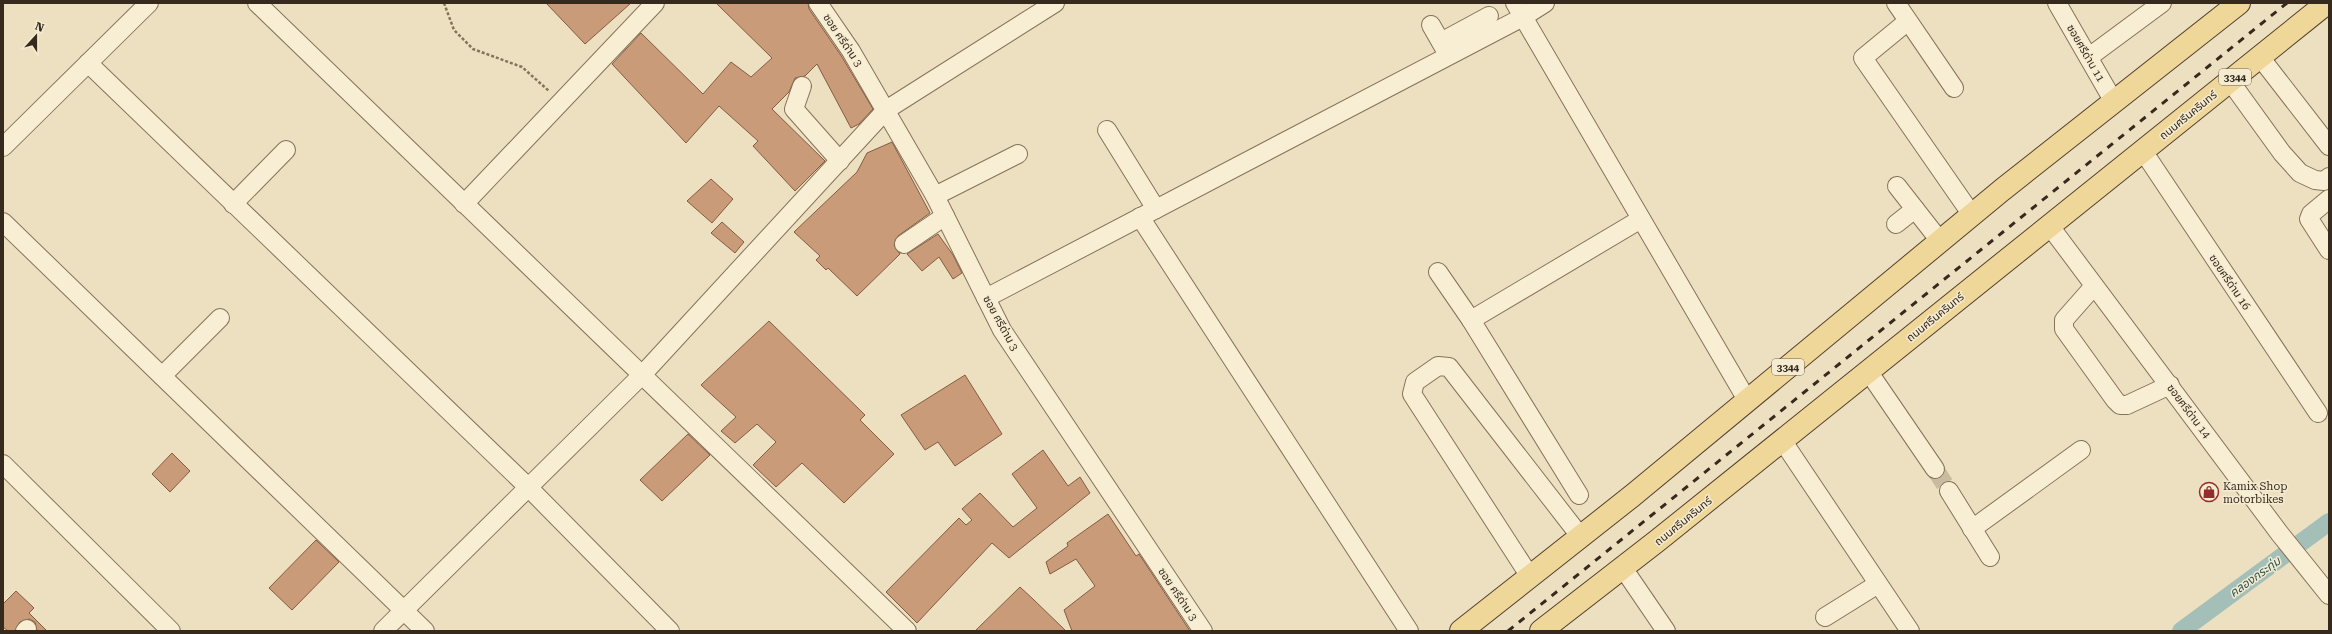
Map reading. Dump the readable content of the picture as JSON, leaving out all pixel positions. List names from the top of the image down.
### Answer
{
  "streets": {
    "main road": ["3344", "ถนนศรีนครินทร์"],
    "street": [
      "ซอย ศรีด่าน 3",
      "ซอยศรีด่าน 11",
      "ซอยศรีด่าน 16",
      "ซอยศรีด่าน 14"
    ]
  },
  "crossings": [
    ["ซอยศรีด่าน 11", "3344"],
    ["ถนนศรีนครินทร์", "ซอยศรีด่าน 16"],
    ["ถนนศรีนครินทร์", "ซอยศรีด่าน 14"]
  ],
  "water": ["คลองกระทุ่ม"],
  "places": {
    "shop": ["Kamix Shop motorbikes"]
  },
  "north": "top"
}
